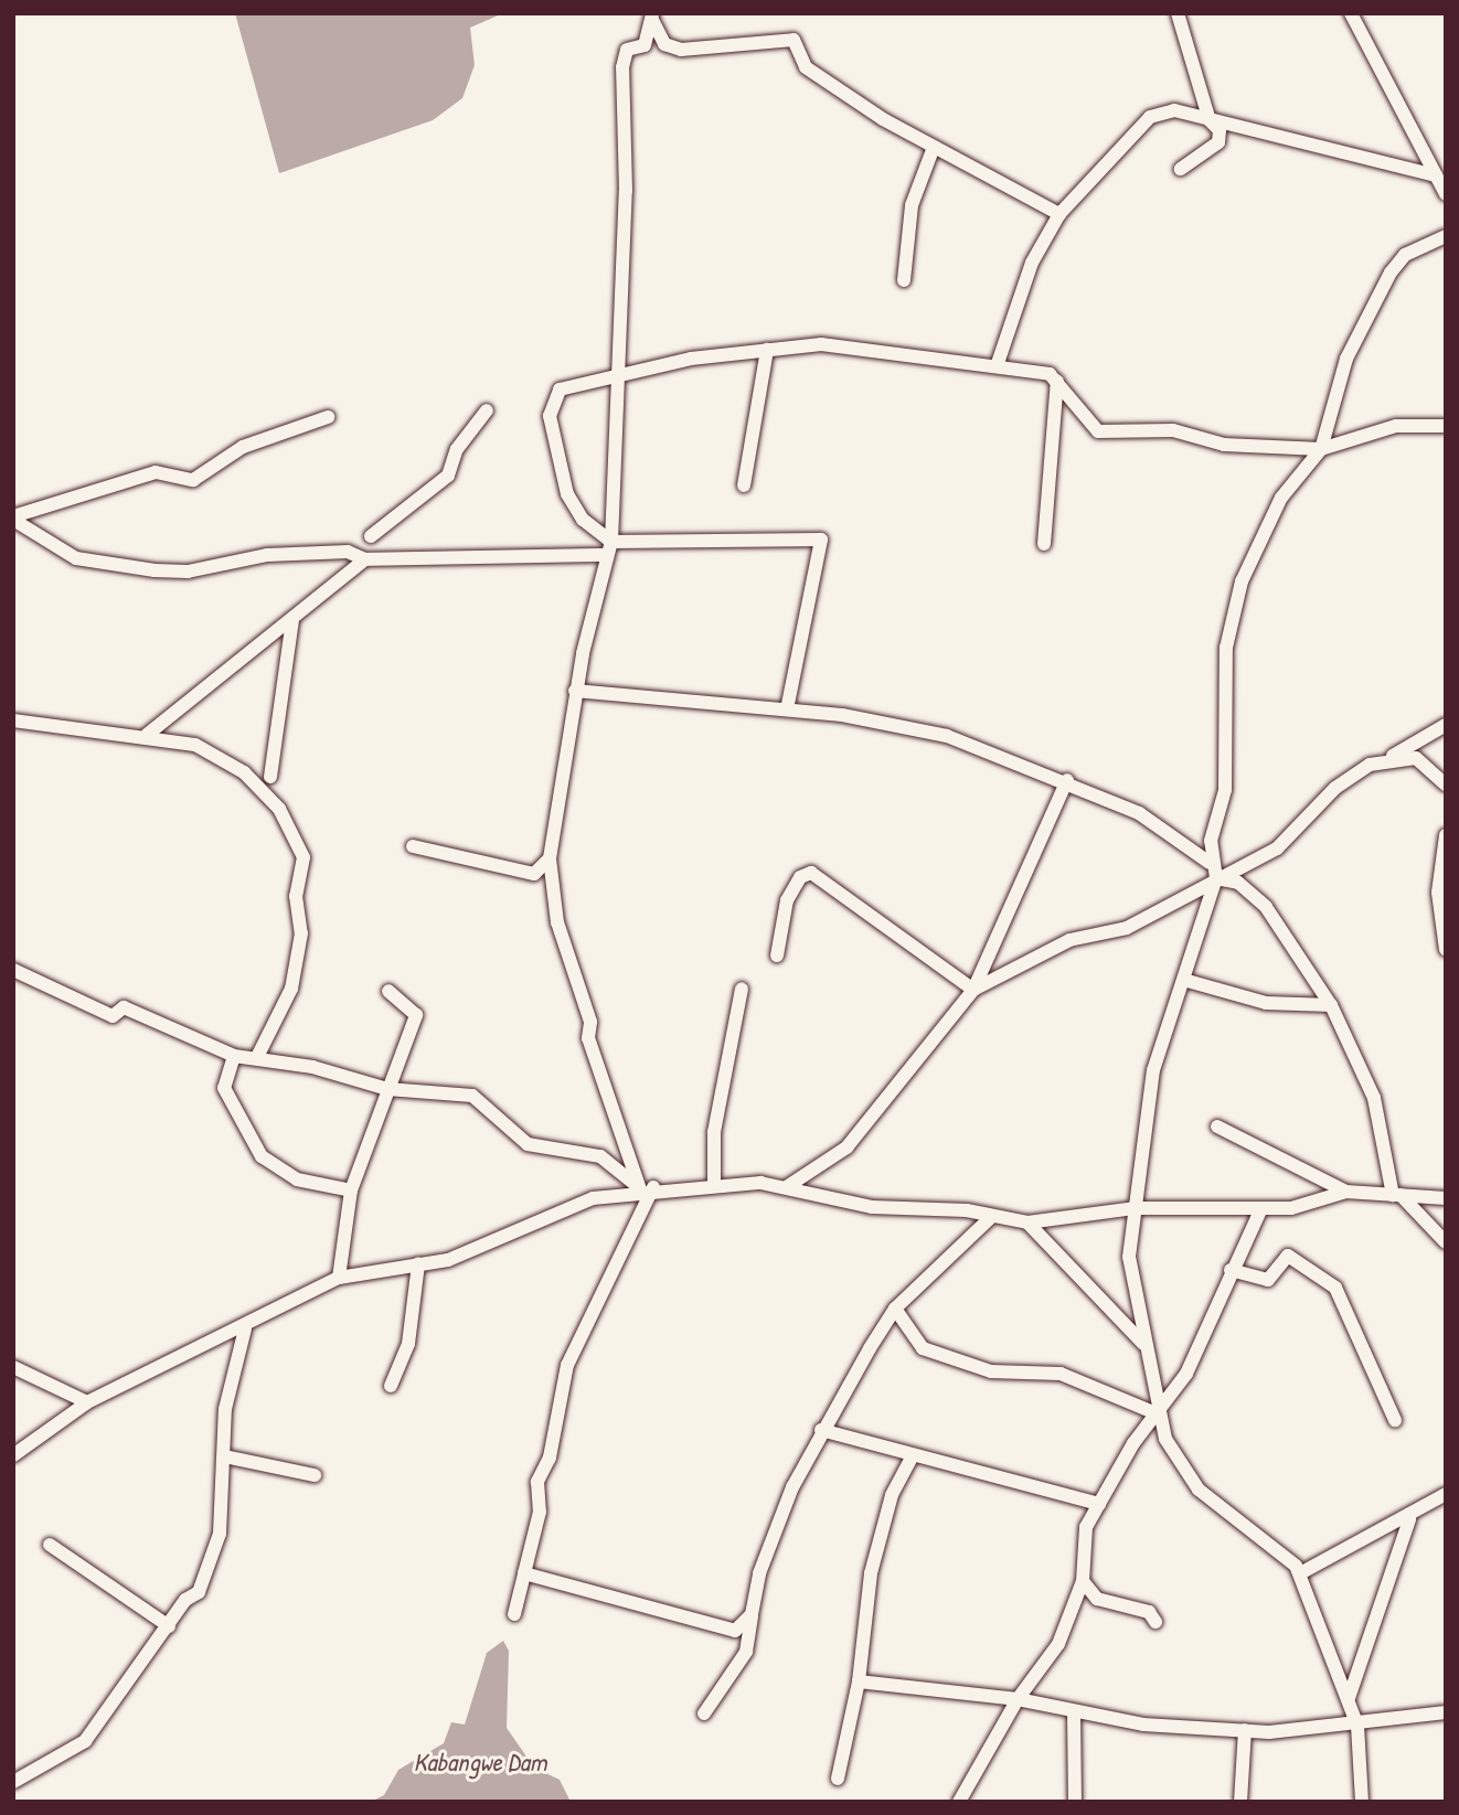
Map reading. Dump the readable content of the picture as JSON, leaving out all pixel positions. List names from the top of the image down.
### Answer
{
  "water": ["Kabangwe Dam"]
}
